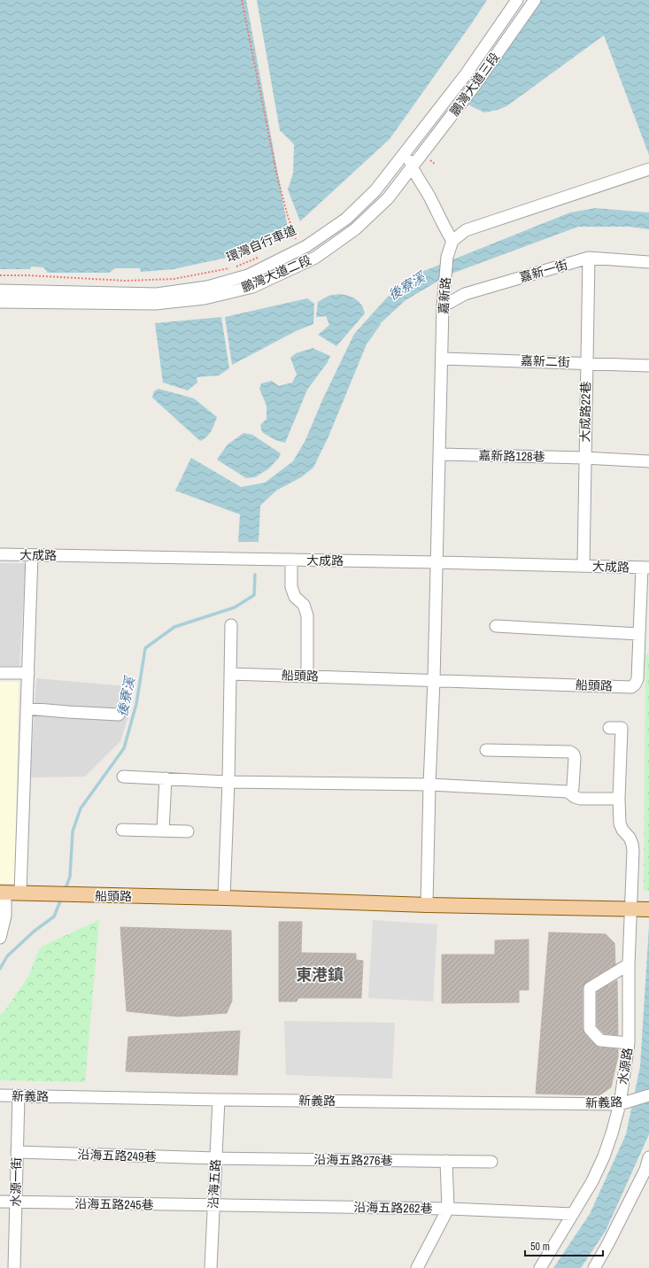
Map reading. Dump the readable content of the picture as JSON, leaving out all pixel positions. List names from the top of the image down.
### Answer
{
  "streets": {
    "main road": ["船頭路"],
    "street": [
      "鵬灣大道三段",
      "嘉新一街",
      "鵬灣大道二段",
      "嘉新路",
      "嘉新二街",
      "大成路22巷",
      "嘉新路128巷",
      "大成路",
      "水源路",
      "新義路",
      "沿海五路249巷",
      "沿海五路276巷",
      "水源一街",
      "沿海五路",
      "沿海五路245巷",
      "沿海五路262巷"
    ],
    "path": ["環灣自行車道"]
  },
  "crossings": [
    ["鵬灣大道三段", "鵬灣大道二段"],
    ["嘉新一街", "嘉新路"],
    ["嘉新一街", "大成路22巷"],
    ["嘉新路", "嘉新二街"],
    ["嘉新路", "嘉新路128巷"],
    ["嘉新路", "大成路"],
    ["嘉新二街", "大成路22巷"],
    ["大成路22巷", "嘉新路128巷"],
    ["大成路22巷", "大成路"],
    ["大成路", "船頭路"],
    ["船頭路", "水源路"],
    ["水源路", "新義路"],
    ["水源路", "沿海五路262巷"],
    ["新義路", "水源一街"],
    ["新義路", "沿海五路"],
    ["沿海五路249巷", "沿海五路276巷"],
    ["沿海五路249巷", "水源一街"],
    ["沿海五路249巷", "沿海五路"],
    ["沿海五路276巷", "沿海五路"],
    ["水源一街", "沿海五路245巷"],
    ["沿海五路", "沿海五路245巷"],
    ["沿海五路", "沿海五路262巷"],
    ["沿海五路245巷", "沿海五路262巷"]
  ],
  "districts": ["東港鎮"],
  "water": ["後寮溪"],
  "scale_bar": "50 m"
}
